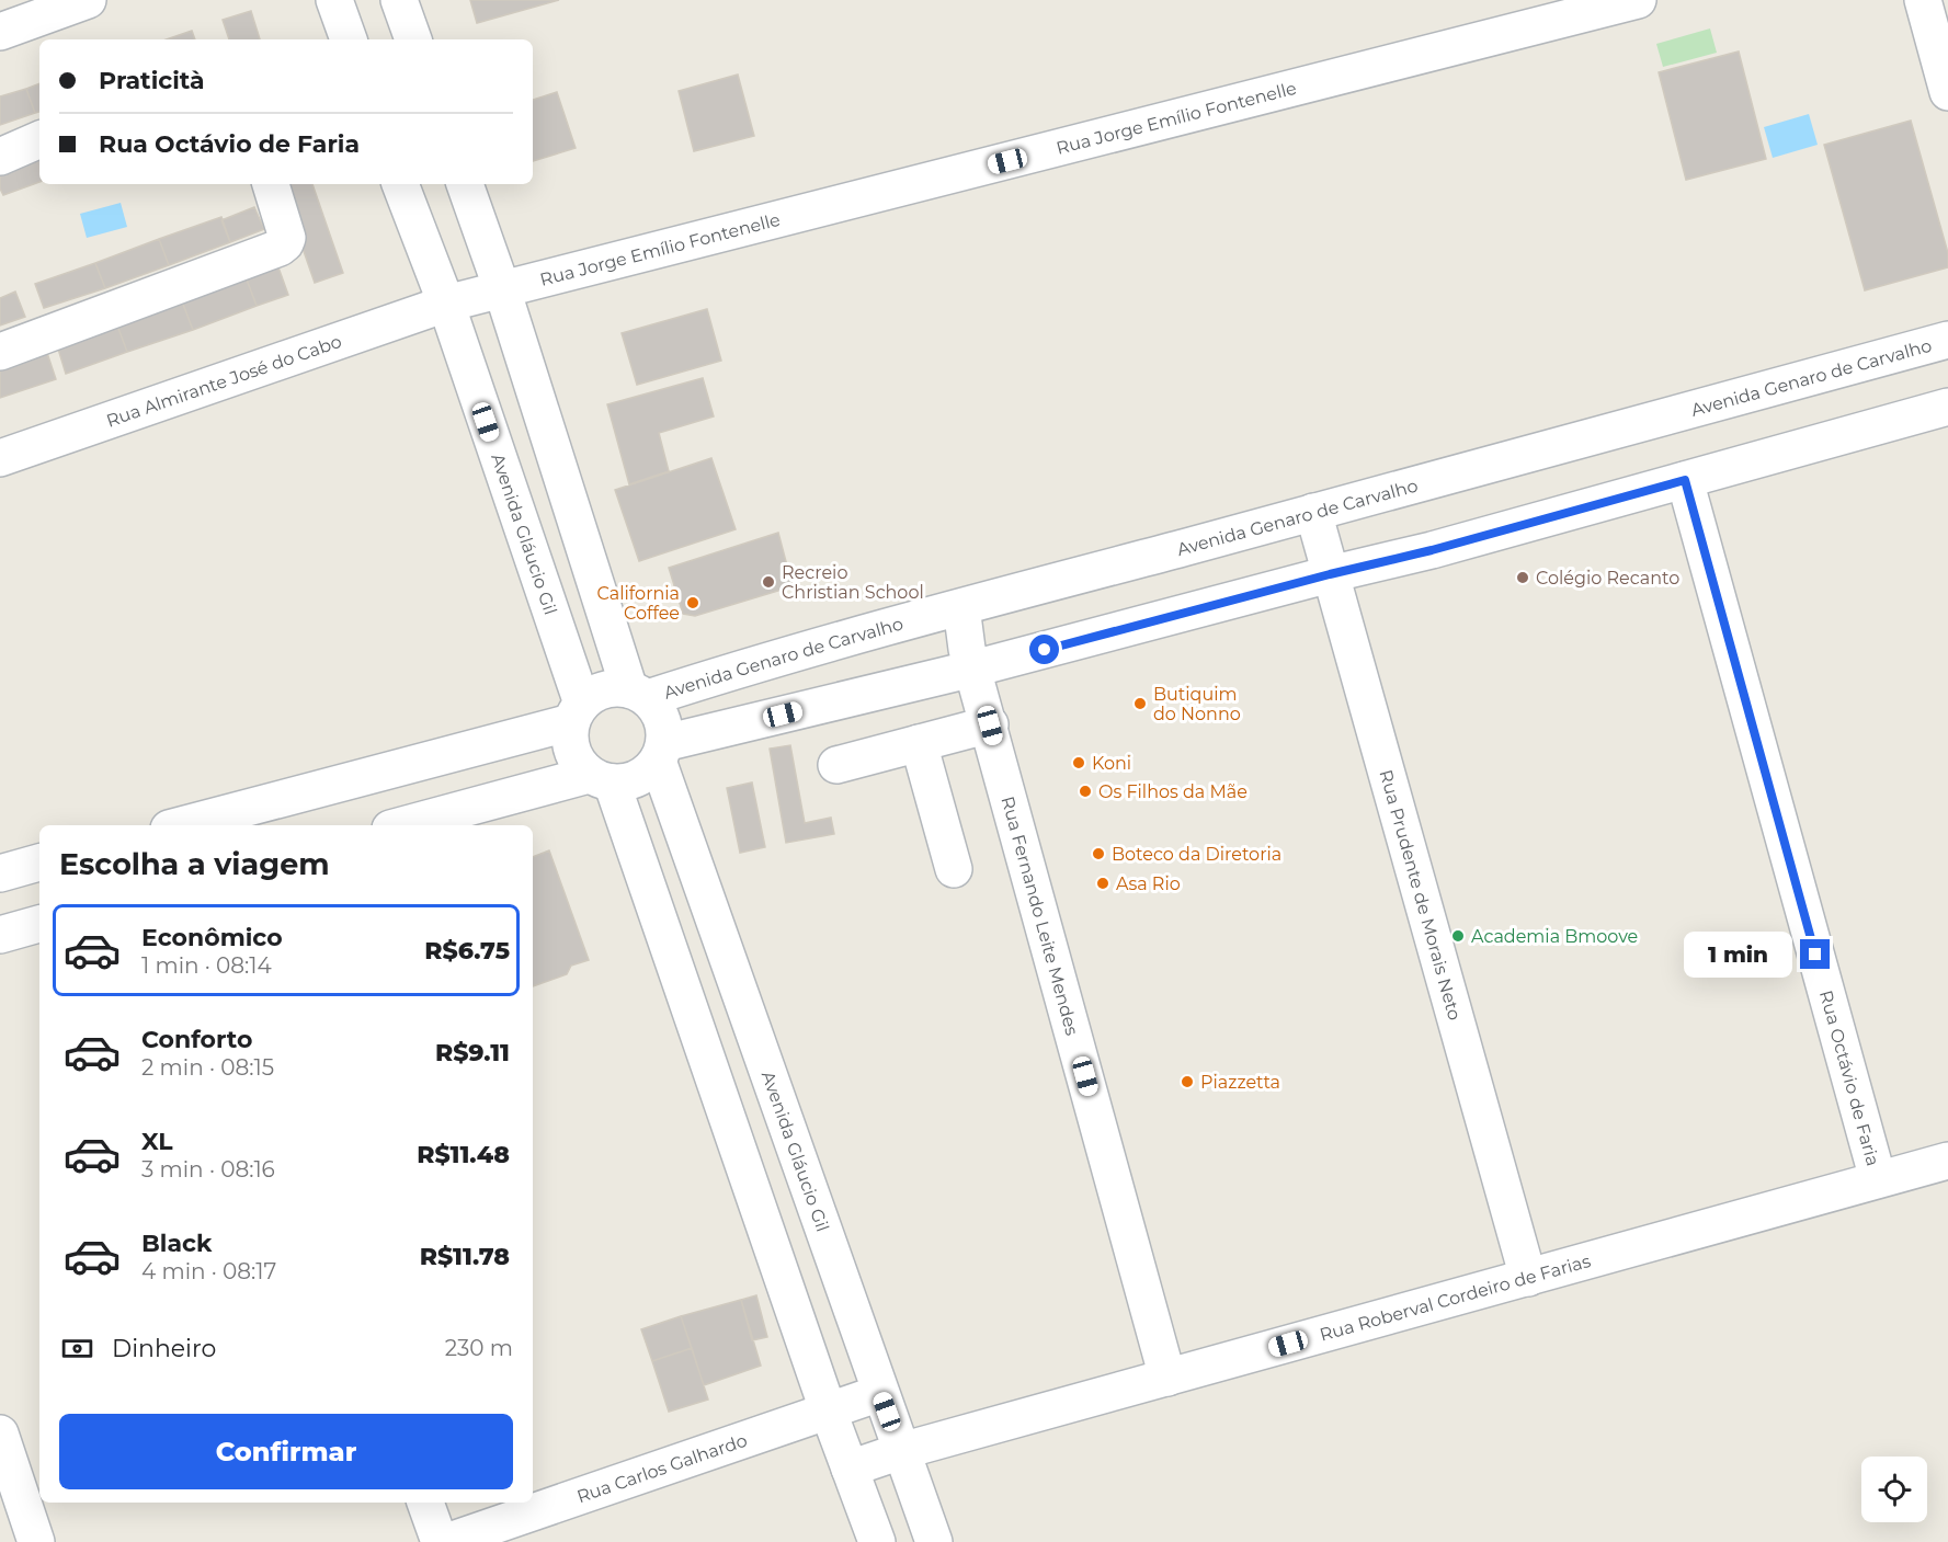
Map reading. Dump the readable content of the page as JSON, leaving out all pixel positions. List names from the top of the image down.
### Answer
{
  "streets": {
    "street": [
      "Rua Jorge Emílio Fontenelle",
      "Avenida Genaro de Carvalho",
      "Rua Almirante José do Cabo",
      "Avenida Gláucio Gil",
      "Rua Prudente de Morais Neto",
      "Rua Fernando Leite Mendes",
      "Rua Octávio de Faria",
      "Rua Roberval Cordeiro de Farias",
      "Rua Carlos Galhardo"
    ]
  },
  "crossings": [
    ["Rua Jorge Emílio Fontenelle", "Rua Almirante José do Cabo"],
    ["Rua Jorge Emílio Fontenelle", "Avenida Gláucio Gil"],
    ["Avenida Genaro de Carvalho", "Avenida Gláucio Gil"],
    ["Avenida Genaro de Carvalho", "Rua Prudente de Morais Neto"],
    ["Avenida Genaro de Carvalho", "Rua Fernando Leite Mendes"],
    ["Rua Almirante José do Cabo", "Avenida Gláucio Gil"],
    ["Avenida Gláucio Gil", "Rua Roberval Cordeiro de Farias"],
    ["Avenida Gláucio Gil", "Rua Carlos Galhardo"],
    ["Rua Prudente de Morais Neto", "Rua Roberval Cordeiro de Farias"],
    ["Rua Fernando Leite Mendes", "Rua Roberval Cordeiro de Farias"],
    ["Rua Octávio de Faria", "Rua Roberval Cordeiro de Farias"]
  ],
  "places": [
    "Colégio Recanto",
    "Recreio Christian School",
    "California Coffee",
    "Butiquim do Nonno",
    "Koni",
    "Os Filhos da Mãe",
    "Boteco da Diretoria",
    "Asa Rio",
    "Academia Bmoove",
    "Piazzetta"
  ],
  "page": {
    "banner": ["Praticità", "Rua Octávio de Faria"],
    "heading": "Escolha a viagem",
    "list": [
      {
        "name": "Econômico",
        "note": "1 min · 08:14",
        "value": "R$6.75"
      },
      {
        "name": "Conforto",
        "note": "2 min · 08:15",
        "value": "R$9.11"
      },
      {
        "name": "XL",
        "note": "3 min · 08:16",
        "value": "R$11.48"
      },
      {
        "name": "Black",
        "note": "4 min · 08:17",
        "value": "R$11.78"
      }
    ],
    "bubble": "1 min",
    "pay": ["Dinheiro", "230 m"],
    "buttons": "Confirmar"
  }
}
